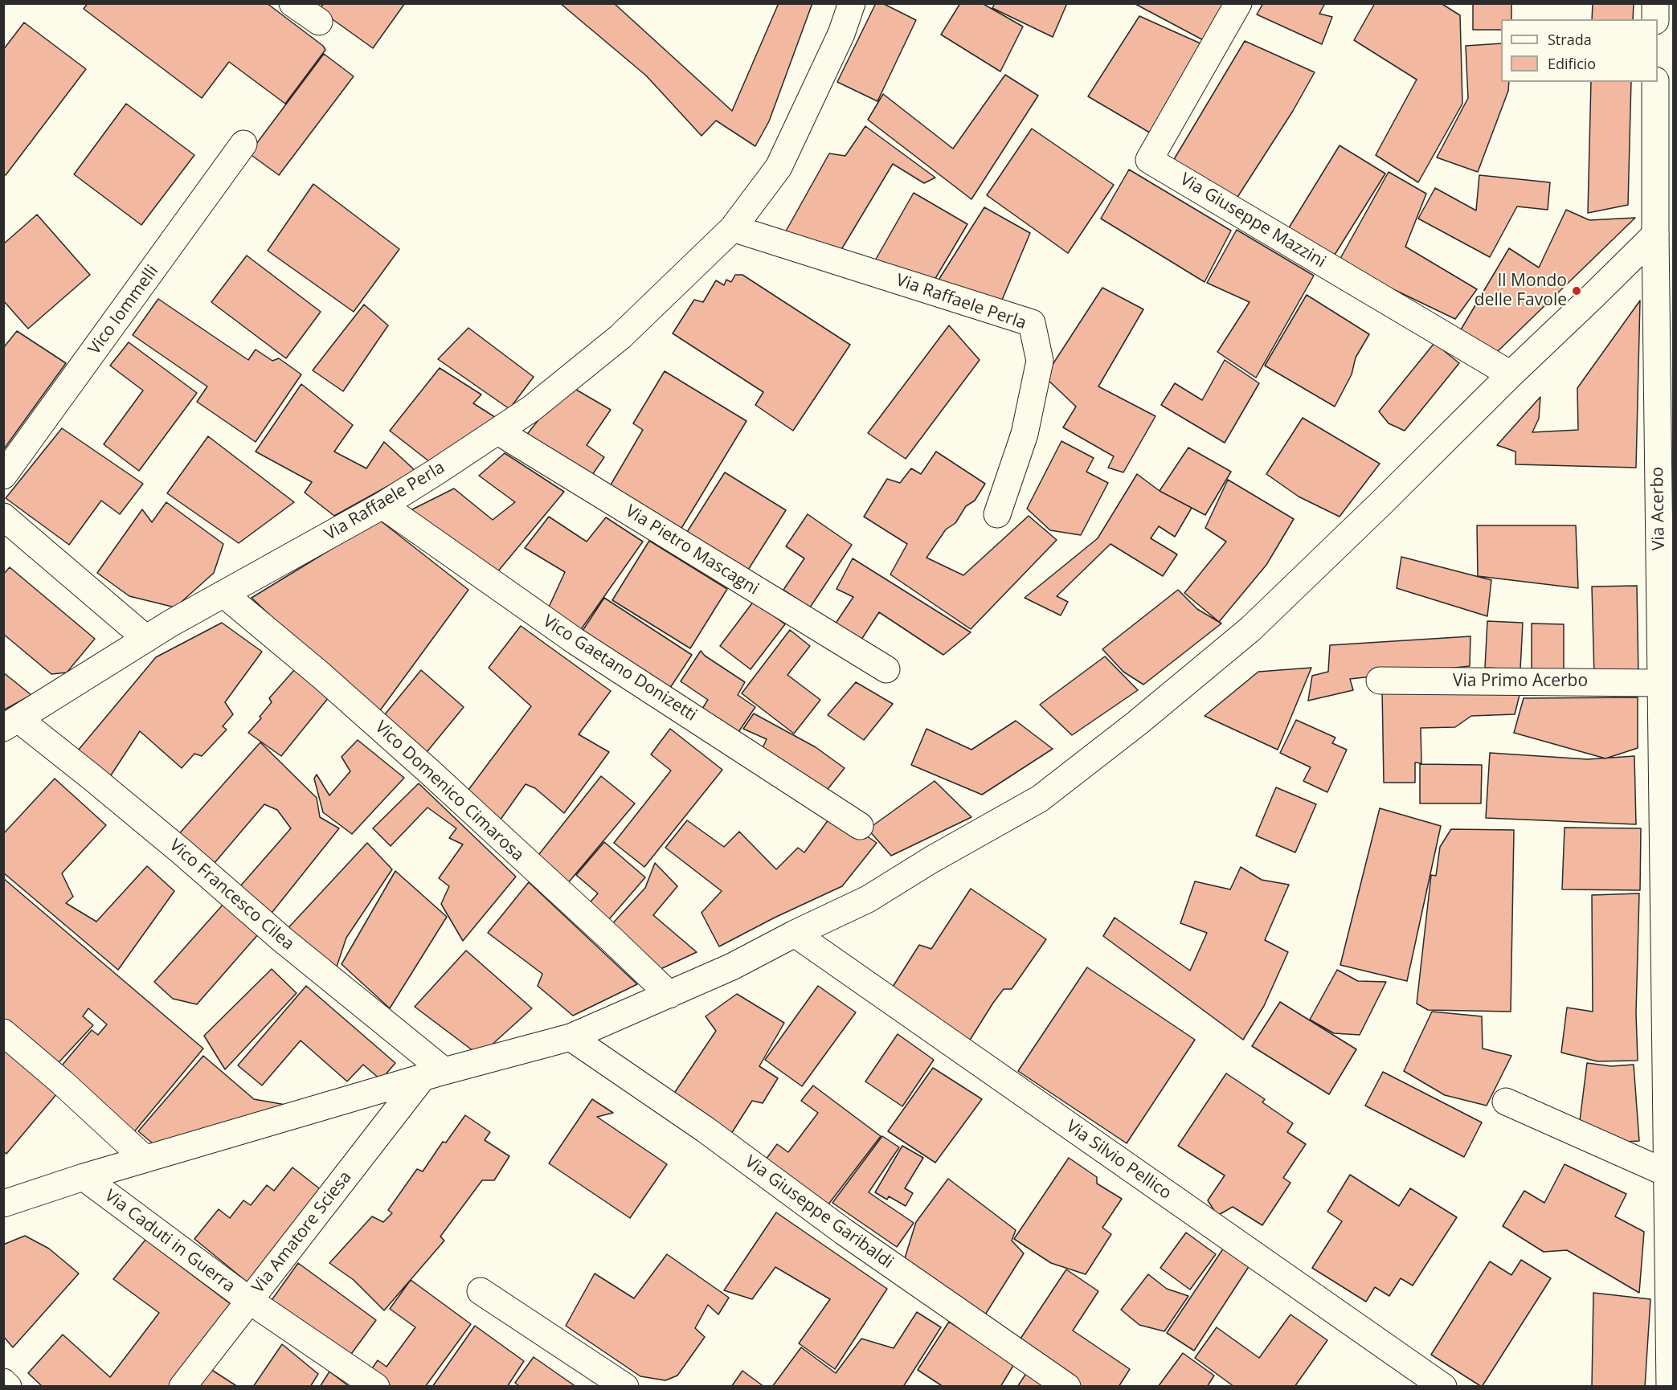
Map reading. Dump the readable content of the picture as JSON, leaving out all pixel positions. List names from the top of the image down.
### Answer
{
  "streets": {
    "street": [
      "Via Giuseppe Mazzini",
      "Via Raffaele Perla",
      "Vico Iommelli",
      "Via Acerbo",
      "Via Pietro Mascagni",
      "Vico Gaetano Donizetti",
      "Via Primo Acerbo",
      "Vico Domenico Cimarosa",
      "Vico Francesco Cilea",
      "Via Silvio Pellico",
      "Via Giuseppe Garibaldi",
      "Via Amatore Sciesa",
      "Via Caduti in Guerra"
    ]
  },
  "crossings": [
    ["Via Raffaele Perla", "Via Pietro Mascagni"],
    ["Via Raffaele Perla", "Vico Gaetano Donizetti"],
    ["Via Raffaele Perla", "Vico Domenico Cimarosa"],
    ["Via Raffaele Perla", "Vico Francesco Cilea"],
    ["Via Acerbo", "Via Primo Acerbo"],
    ["Vico Francesco Cilea", "Via Amatore Sciesa"],
    ["Via Amatore Sciesa", "Via Caduti in Guerra"]
  ],
  "places": ["Il Mondo delle Favole"],
  "legend": ["Strada", "Edificio"]
}
